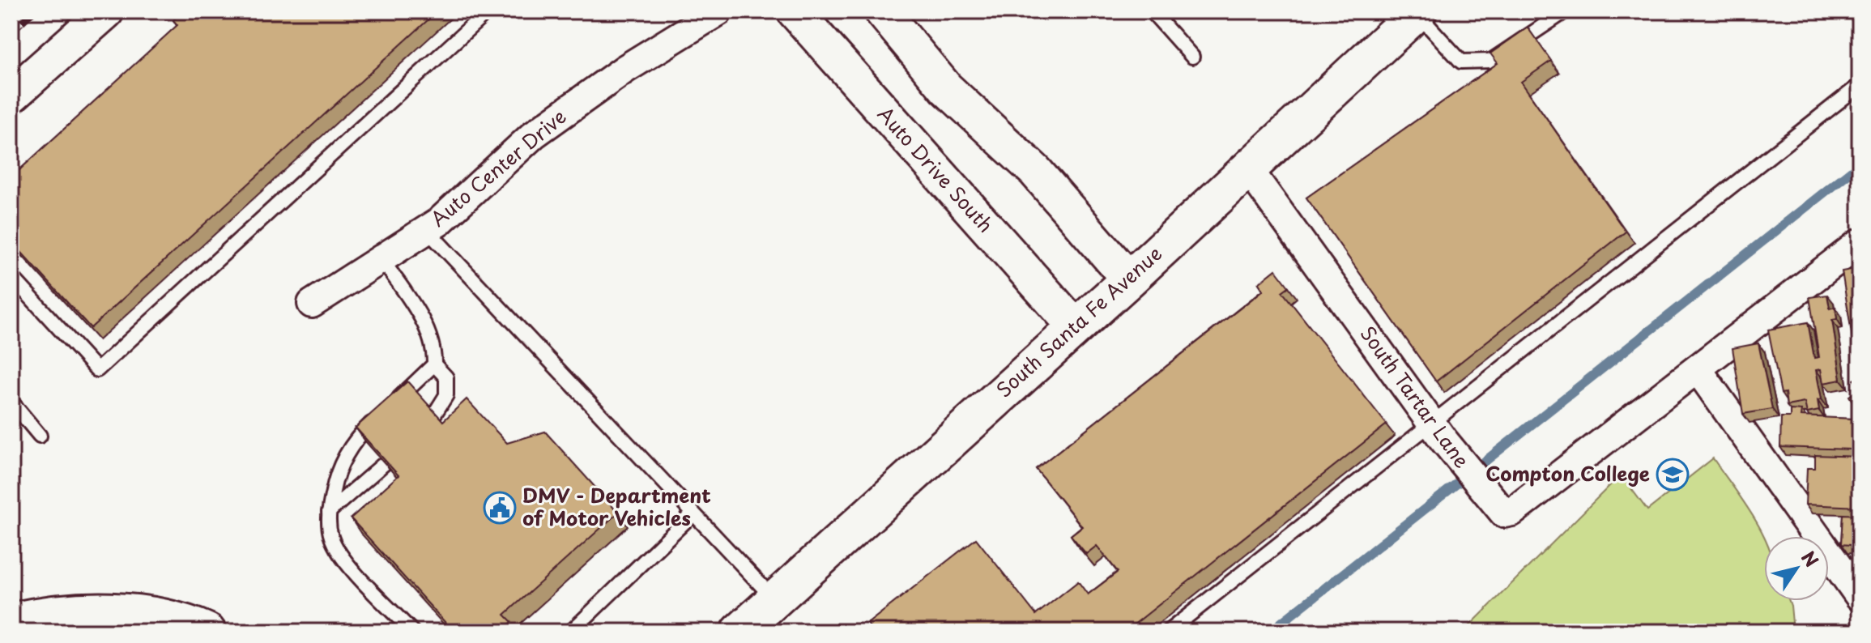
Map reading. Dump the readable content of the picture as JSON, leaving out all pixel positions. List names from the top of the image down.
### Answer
{
  "streets": {
    "main road": ["South Santa Fe Avenue"],
    "street": ["Auto Center Drive", "Auto Drive South", "South Tartar Lane"]
  },
  "crossings": [
    ["Auto Drive South", "South Santa Fe Avenue"],
    ["South Santa Fe Avenue", "South Tartar Lane"]
  ],
  "places": {
    "school or university": ["Compton College"],
    "public building": ["DMV - Department of Motor Vehicles"]
  },
  "north": "top right"
}
